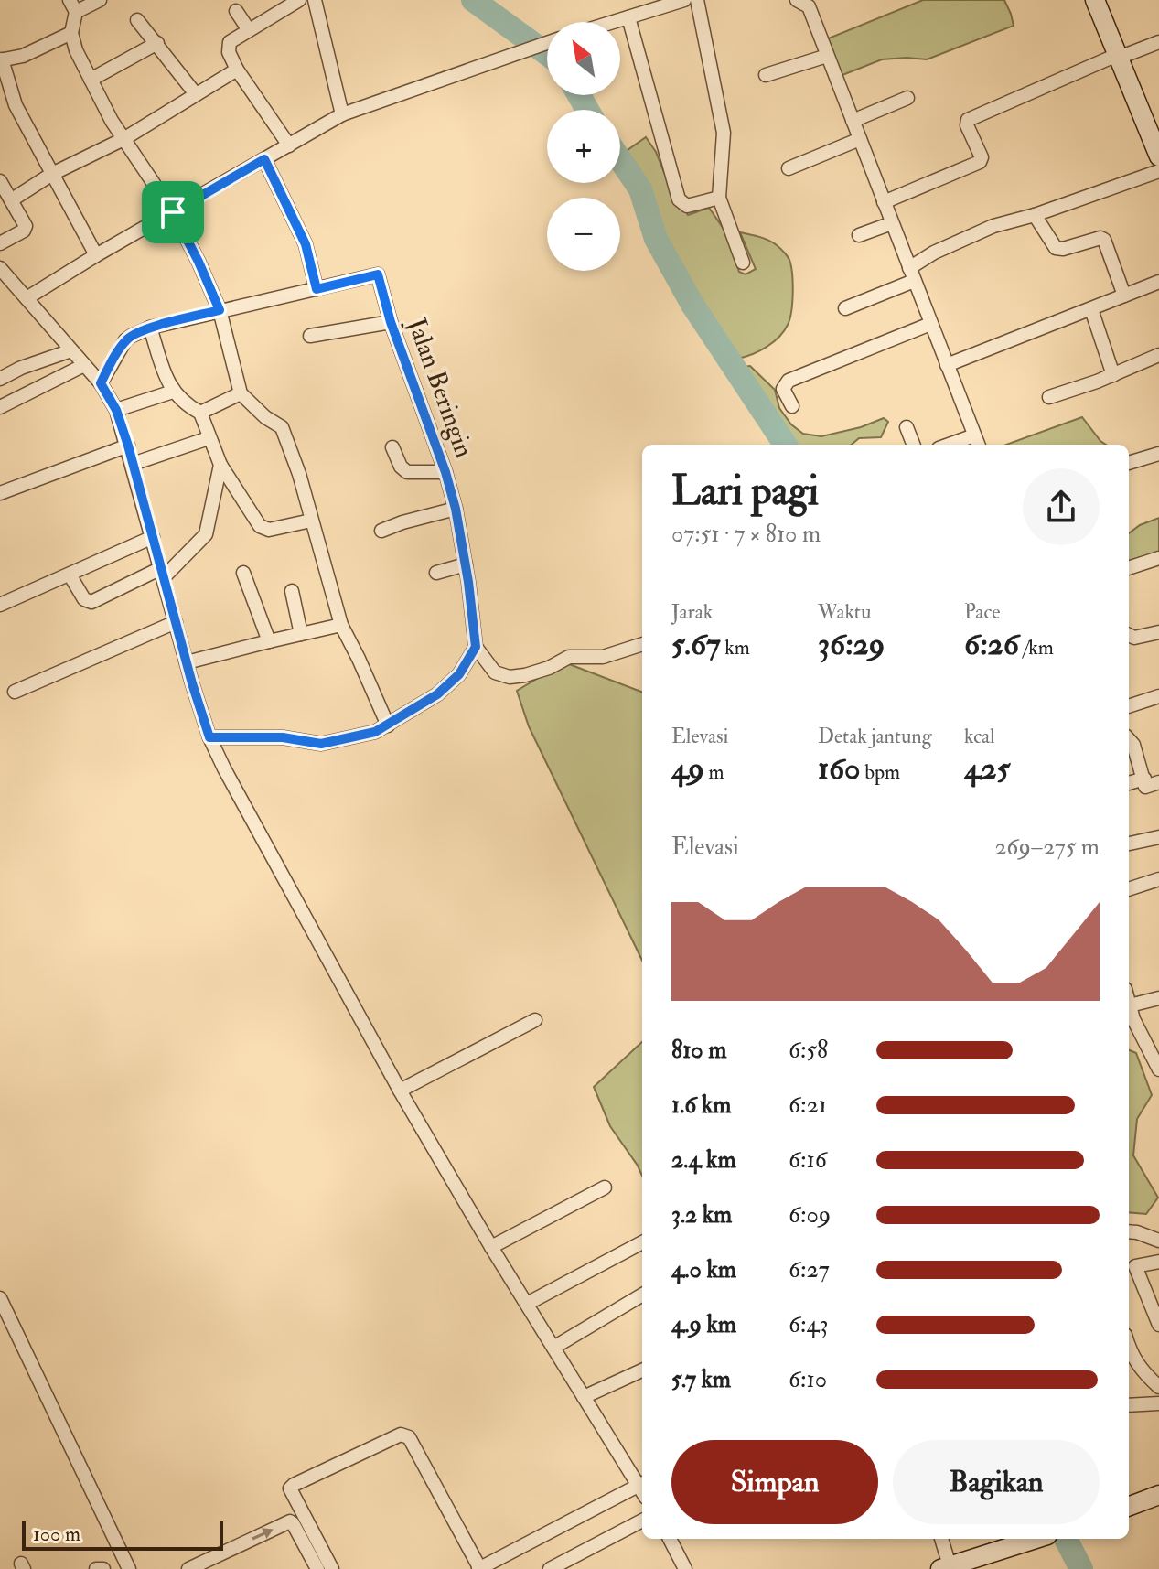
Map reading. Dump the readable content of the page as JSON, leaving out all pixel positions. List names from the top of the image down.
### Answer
{
  "streets": {
    "street": ["Jalan Beringin"]
  },
  "scale_bar": "100 m",
  "north": "top left",
  "page": {
    "map_buttons": ["+", "−"],
    "heading": ["Lari pagi", "07:51 · 7 × 810 m"],
    "stats": [
      ["Jarak", "5.67 km"],
      ["Waktu", "36:29"],
      ["Pace", "6:26 /km"],
      ["Elevasi", "49 m"],
      ["Detak jantung", "160 bpm"],
      ["kcal", "425"]
    ],
    "chart": ["Elevasi", "269–275 m"],
    "list": [
      {
        "name": "810 m",
        "note": "6:58"
      },
      {
        "name": "1.6 km",
        "note": "6:21"
      },
      {
        "name": "2.4 km",
        "note": "6:16"
      },
      {
        "name": "3.2 km",
        "note": "6:09"
      },
      {
        "name": "4.0 km",
        "note": "6:27"
      },
      {
        "name": "4.9 km",
        "note": "6:43"
      },
      {
        "name": "5.7 km",
        "note": "6:10"
      }
    ],
    "buttons": ["Simpan", "Bagikan"],
    "scale": "100 m"
  }
}
